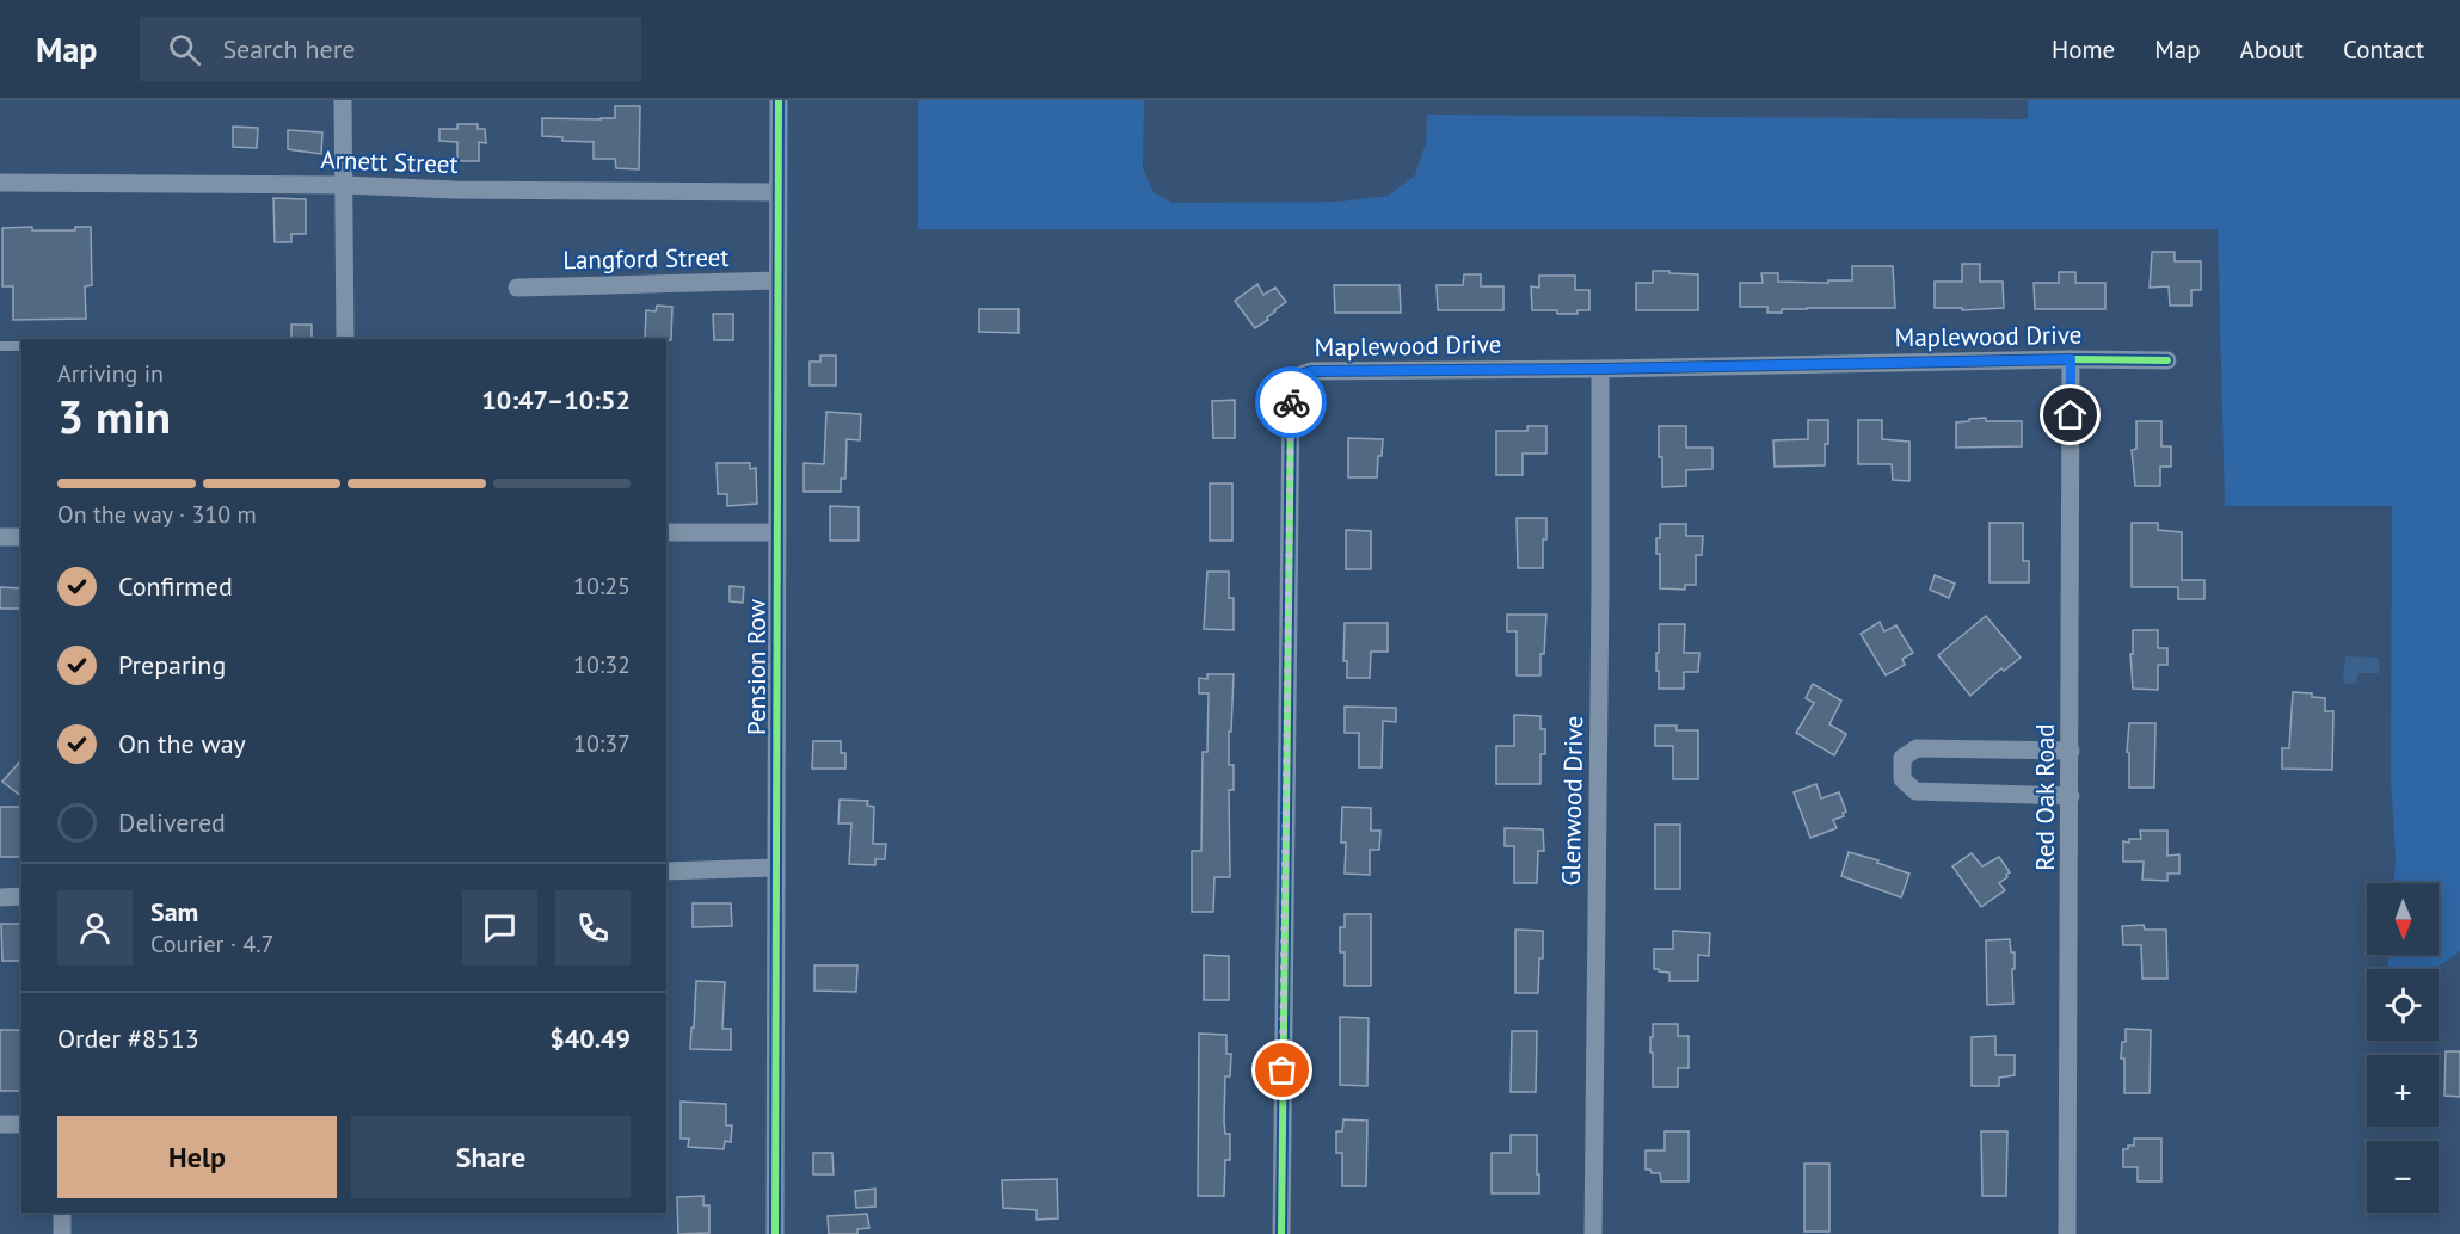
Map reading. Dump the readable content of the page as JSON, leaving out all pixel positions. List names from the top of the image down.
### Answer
{
  "streets": {
    "street": [
      "Arnett Street",
      "Langford Street",
      "Maplewood Drive",
      "Pension Row",
      "Red Oak Road",
      "Glenwood Drive"
    ]
  },
  "crossings": [
    ["Arnett Street", "Pension Row"],
    ["Langford Street", "Pension Row"],
    ["Maplewood Drive", "Red Oak Road"],
    ["Maplewood Drive", "Glenwood Drive"]
  ],
  "north": "bottom",
  "page": {
    "header": "Map",
    "search": "Search here",
    "nav": [
      "Home",
      "Map",
      "About",
      "Contact"
    ],
    "heading": ["3 min", "Arriving in", "10:47–10:52"],
    "panel": [
      "Sam",
      "Courier · 4.7",
      "Order #8513",
      "$40.49"
    ],
    "bar": "On the way · 310 m",
    "list": [
      ["Confirmed", "10:25"],
      ["Preparing", "10:32"],
      ["On the way", "10:37"],
      "Delivered"
    ],
    "map_buttons": ["+", "−"],
    "buttons": ["Help", "Share"]
  }
}
